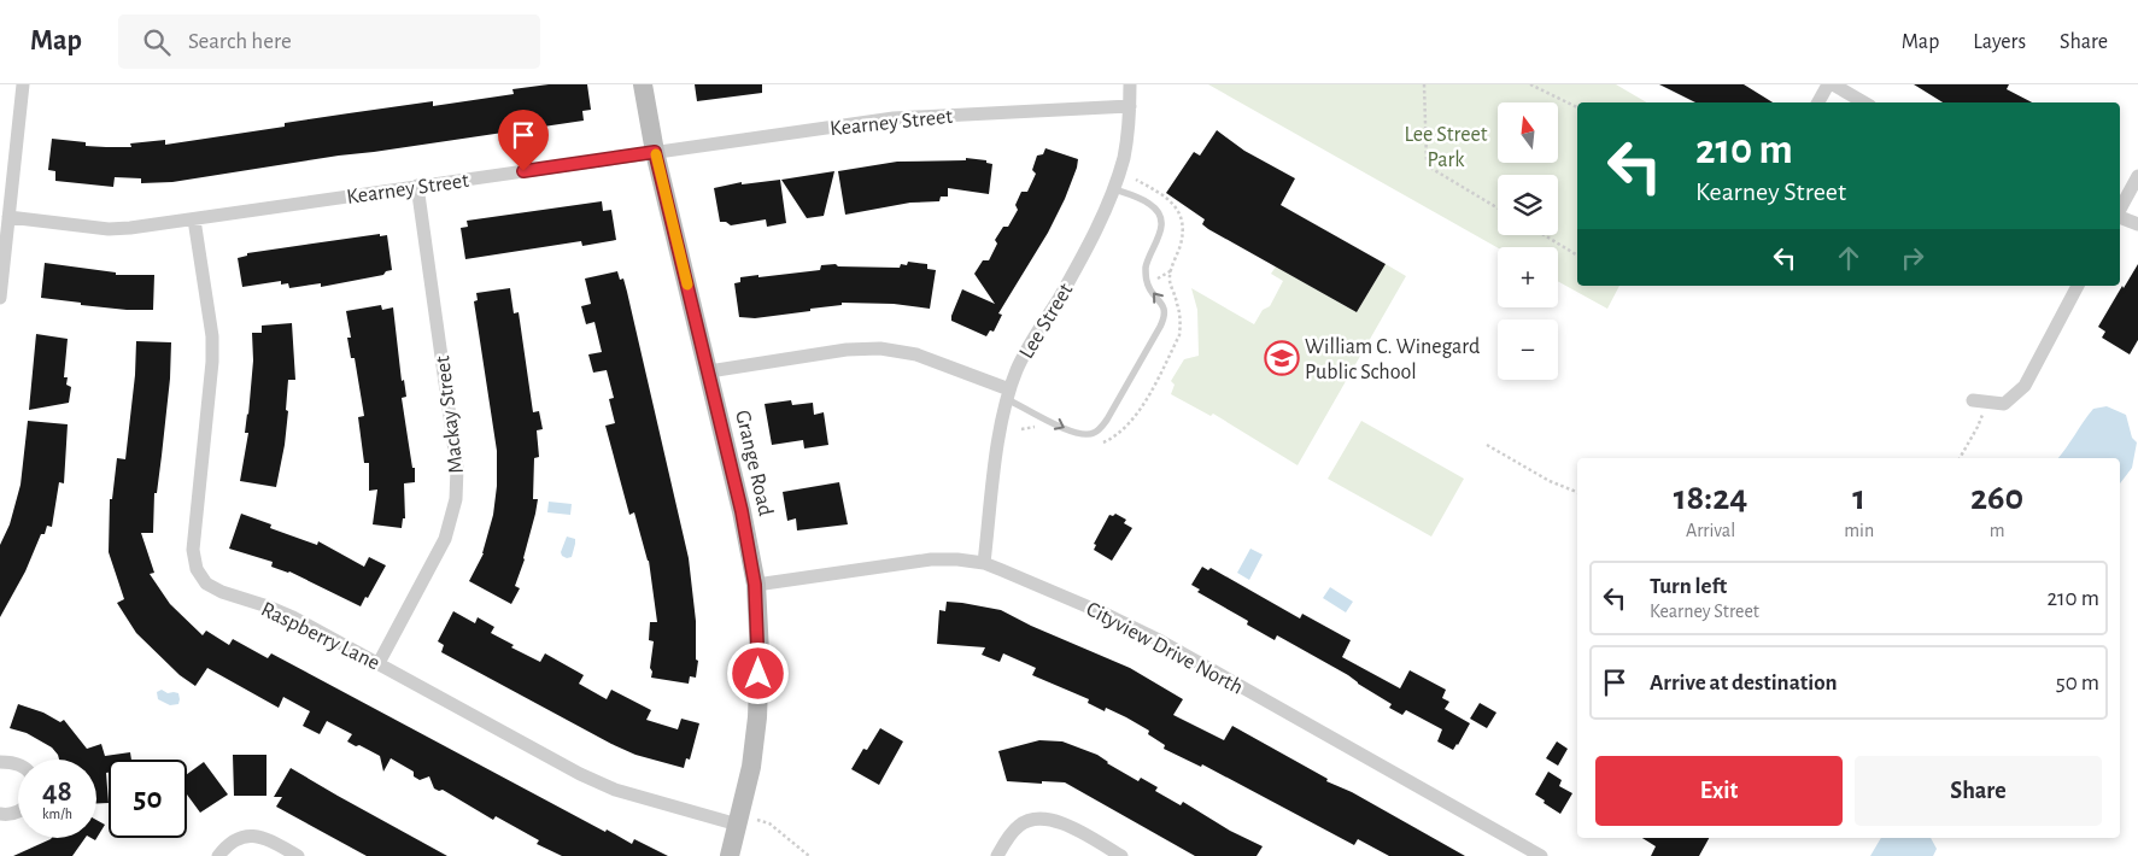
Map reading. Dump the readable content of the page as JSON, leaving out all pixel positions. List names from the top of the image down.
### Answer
{
  "streets": {
    "main road": ["Grange Road"],
    "street": [
      "Kearney Street",
      "Lee Street",
      "Mackay Street",
      "Raspberry Lane",
      "Cityview Drive North"
    ]
  },
  "crossings": [
    ["Kearney Street", "Lee Street"],
    ["Kearney Street", "Mackay Street"],
    ["Kearney Street", "Grange Road"],
    ["Kearney Street", "Raspberry Lane"],
    ["Lee Street", "Cityview Drive North"],
    ["Mackay Street", "Raspberry Lane"],
    ["Grange Road", "Raspberry Lane"],
    ["Grange Road", "Cityview Drive North"]
  ],
  "parks": ["Lee Street Park"],
  "places": {
    "school or university": ["William C. Winegard Public School"]
  },
  "north": "top",
  "page": {
    "header": "Map",
    "search": "Search here",
    "nav": ["Map", "Layers", "Share"],
    "map_buttons": ["+", "−"],
    "turn": ["210 m", "Kearney Street"],
    "eta": [
      "18:24",
      "Arrival",
      "1",
      "min",
      "260",
      "m"
    ],
    "list": [
      {
        "name": "Turn left",
        "note": "Kearney Street",
        "value": "210 m"
      },
      {
        "name": "Arrive at destination",
        "value": "50 m"
      }
    ],
    "buttons": ["Exit", "Share"],
    "speed": "48 km/h",
    "limit": "50"
  }
}
